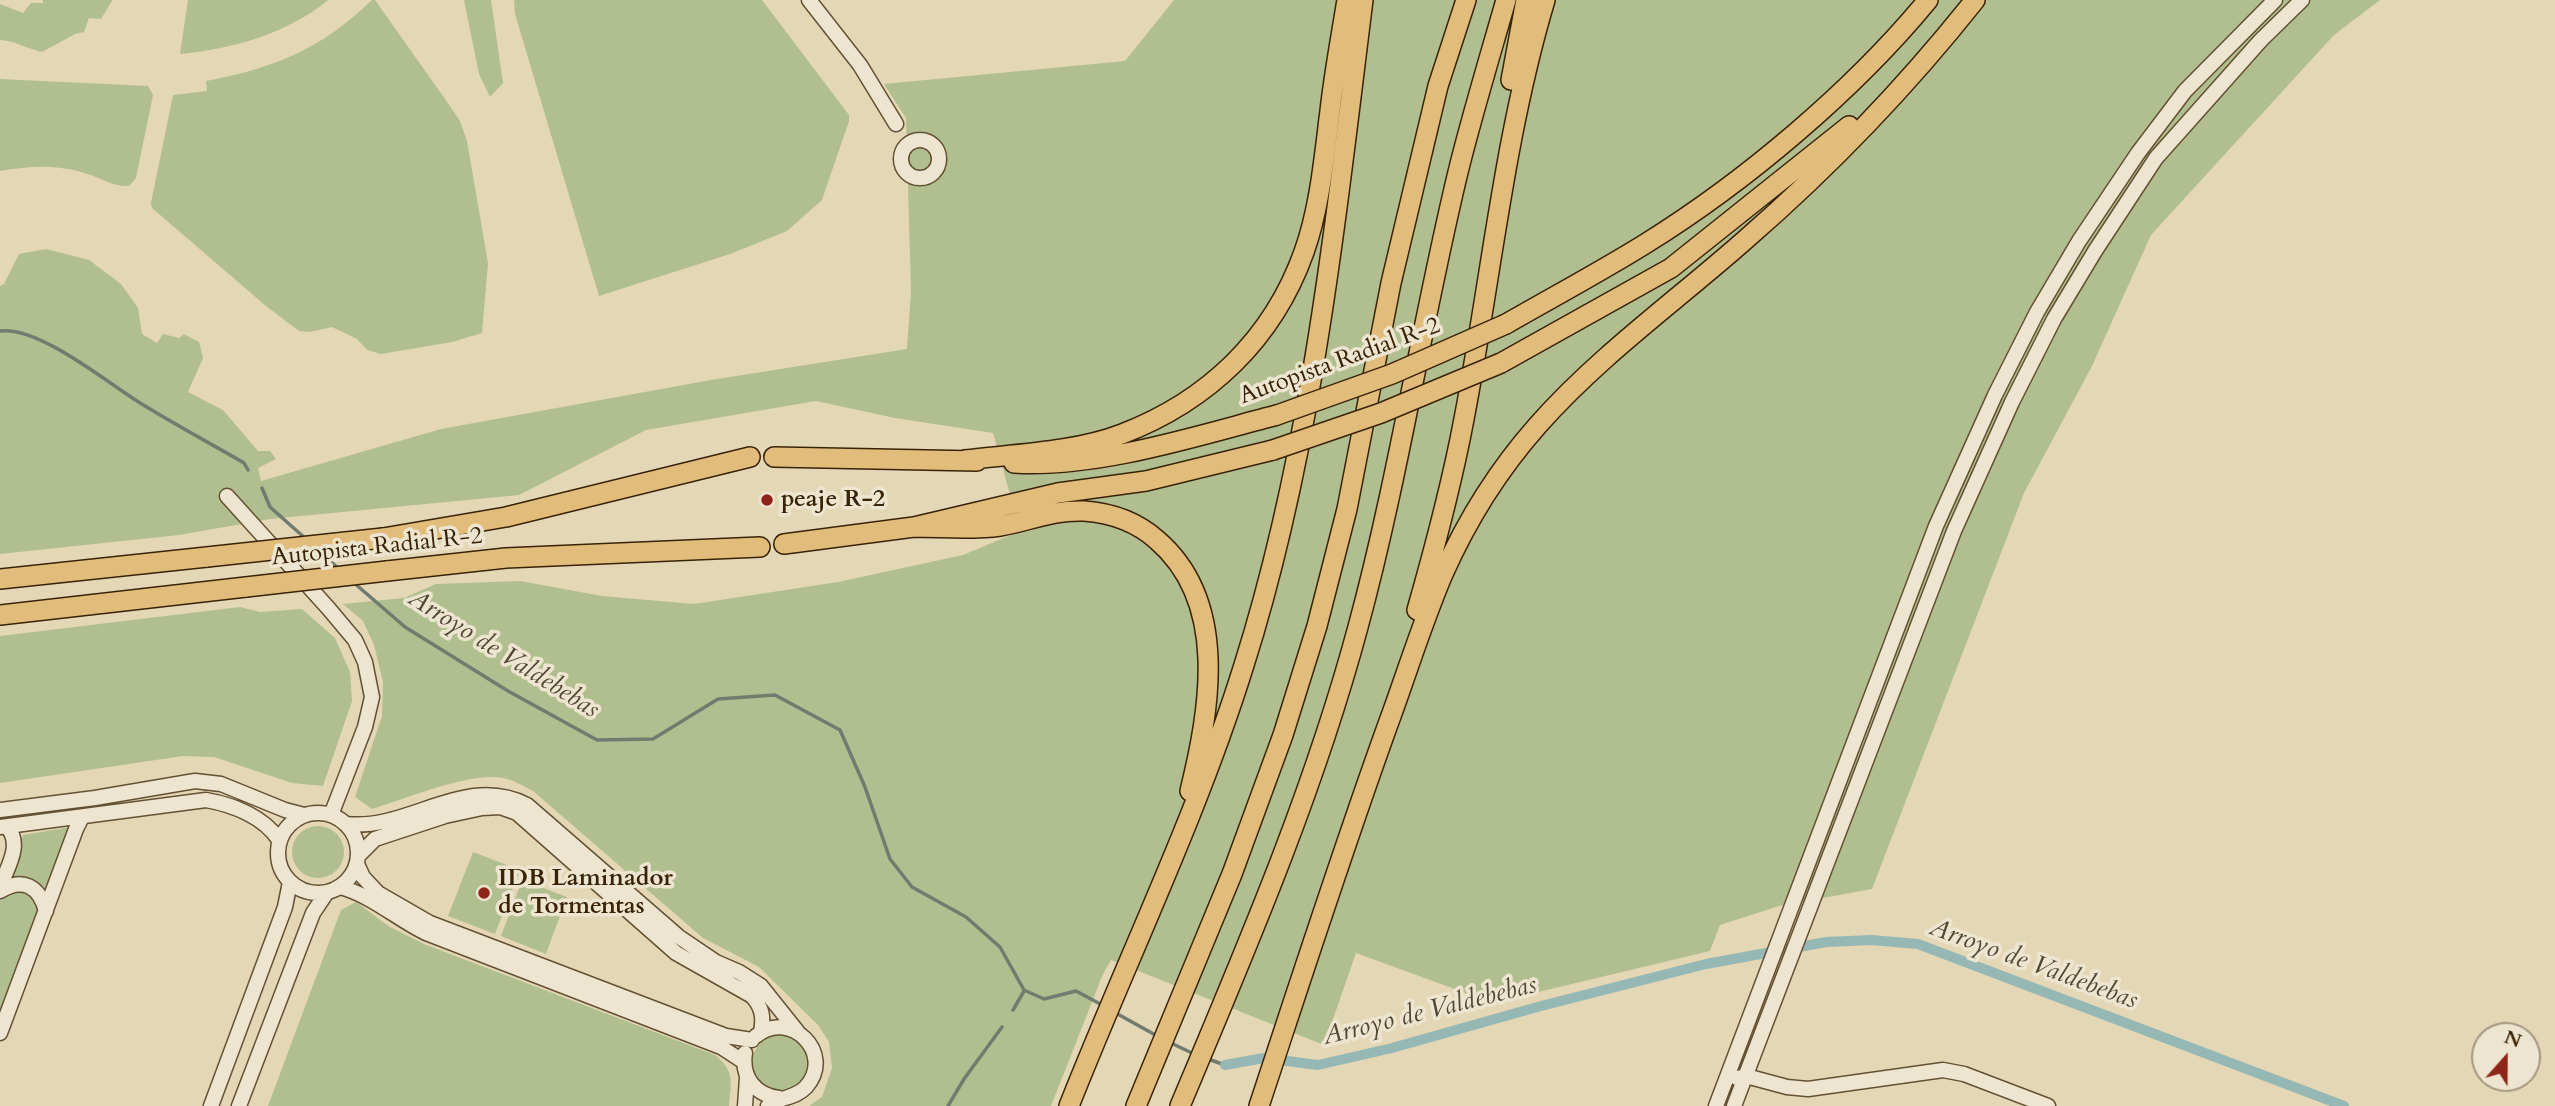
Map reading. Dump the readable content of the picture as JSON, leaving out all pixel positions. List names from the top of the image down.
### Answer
{
  "streets": {
    "highway": ["Autopista Radial R-2"]
  },
  "water": ["Arroyo de Valdebebas"],
  "places": ["peaje R-2", "IDB Laminador de Tormentas"],
  "north": "top"
}
